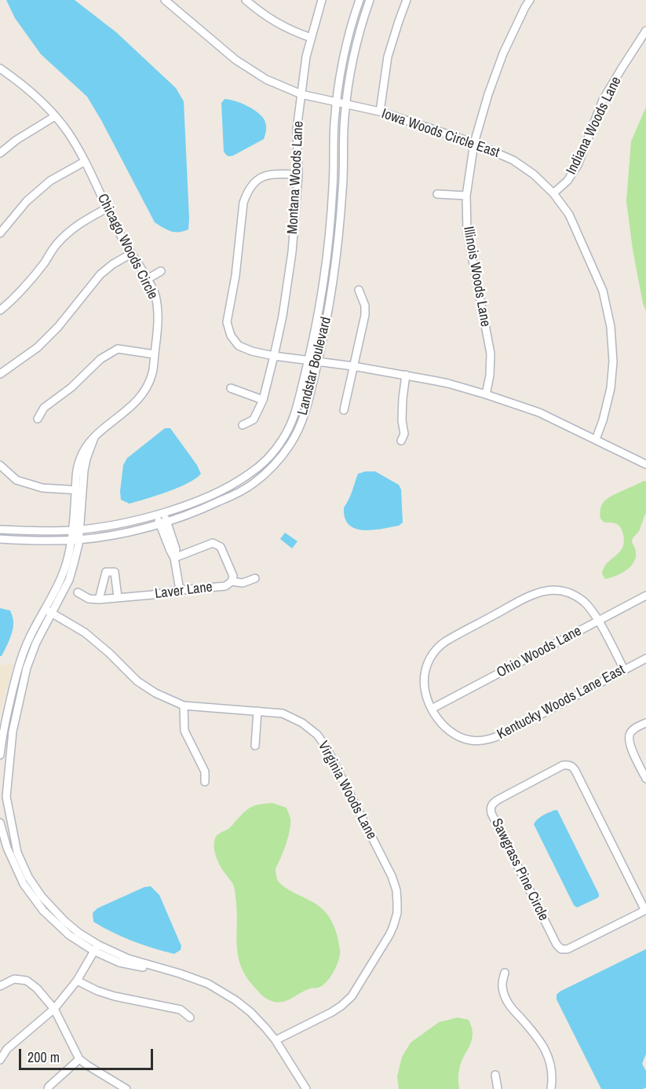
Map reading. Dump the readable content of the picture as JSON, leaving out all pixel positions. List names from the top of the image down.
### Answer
{
  "streets": {
    "street": [
      "Indiana Woods Lane",
      "Iowa Woods Circle East",
      "Montana Woods Lane",
      "Chicago Woods Circle",
      "Illinois Woods Lane",
      "Landstar Boulevard",
      "Laver Lane",
      "Ohio Woods Lane",
      "Kentucky Woods Lane East",
      "Virginia Woods Lane",
      "Sawgrass Pine Circle"
    ]
  },
  "crossings": [
    ["Indiana Woods Lane", "Iowa Woods Circle East"],
    ["Iowa Woods Circle East", "Montana Woods Lane"],
    ["Iowa Woods Circle East", "Illinois Woods Lane"],
    ["Iowa Woods Circle East", "Landstar Boulevard"],
    ["Chicago Woods Circle", "Landstar Boulevard"],
    ["Chicago Woods Circle", "Virginia Woods Lane"],
    ["Ohio Woods Lane", "Kentucky Woods Lane East"]
  ],
  "scale_bar": "200 m"
}
